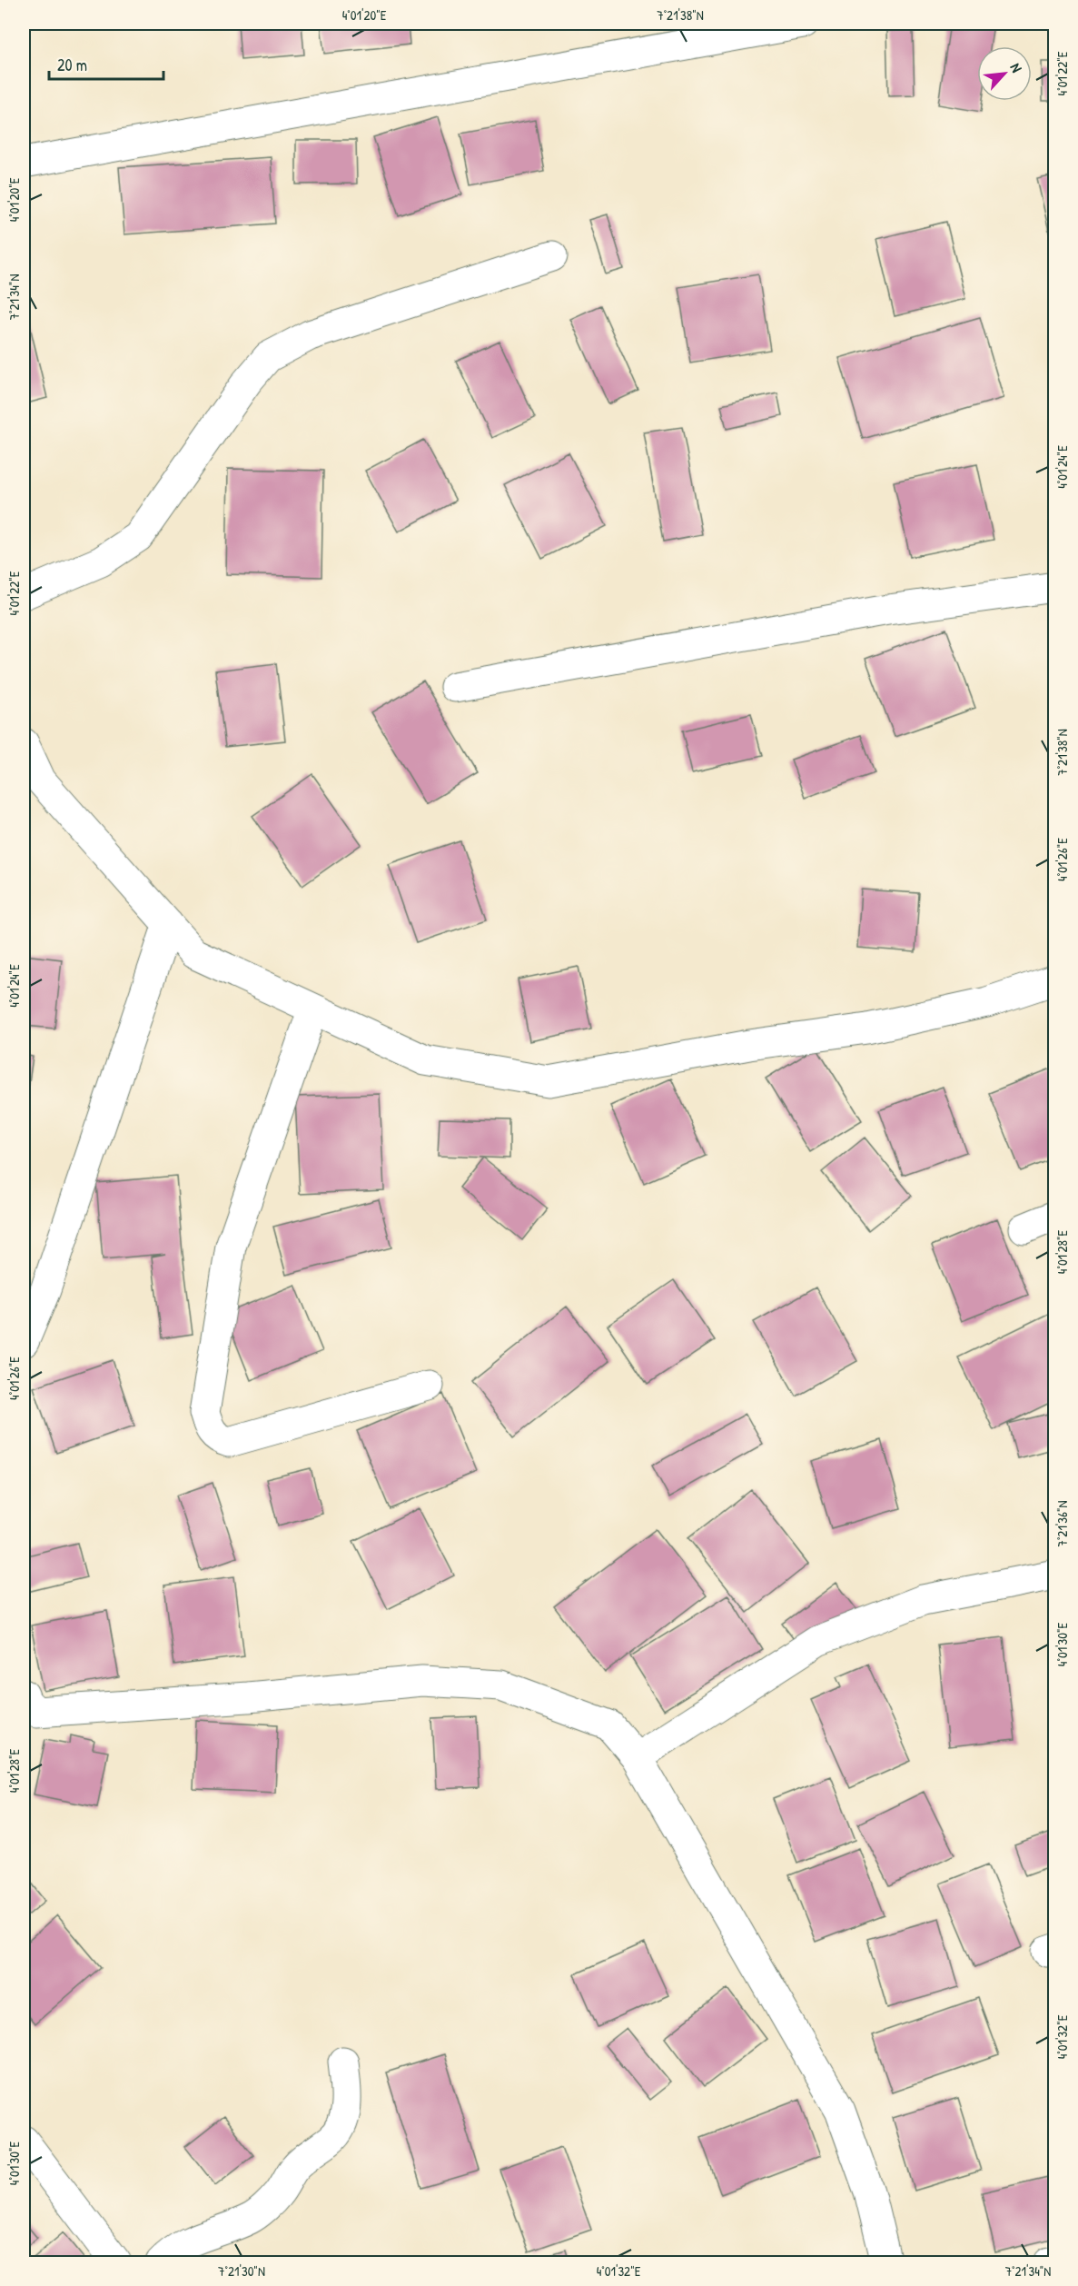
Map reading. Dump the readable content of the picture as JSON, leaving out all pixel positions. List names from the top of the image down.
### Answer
{
  "scale_bar": "20 m",
  "north": "top right",
  "coordinates": [
    "4°01'20\"E",
    "7°21'38\"N",
    "4°01'22\"E",
    "7°21'34\"N",
    "4°01'24\"E",
    "4°01'26\"E",
    "4°01'28\"E",
    "7°21'36\"N",
    "4°01'30\"E",
    "4°01'32\"E",
    "7°21'30\"N"
  ]
}
